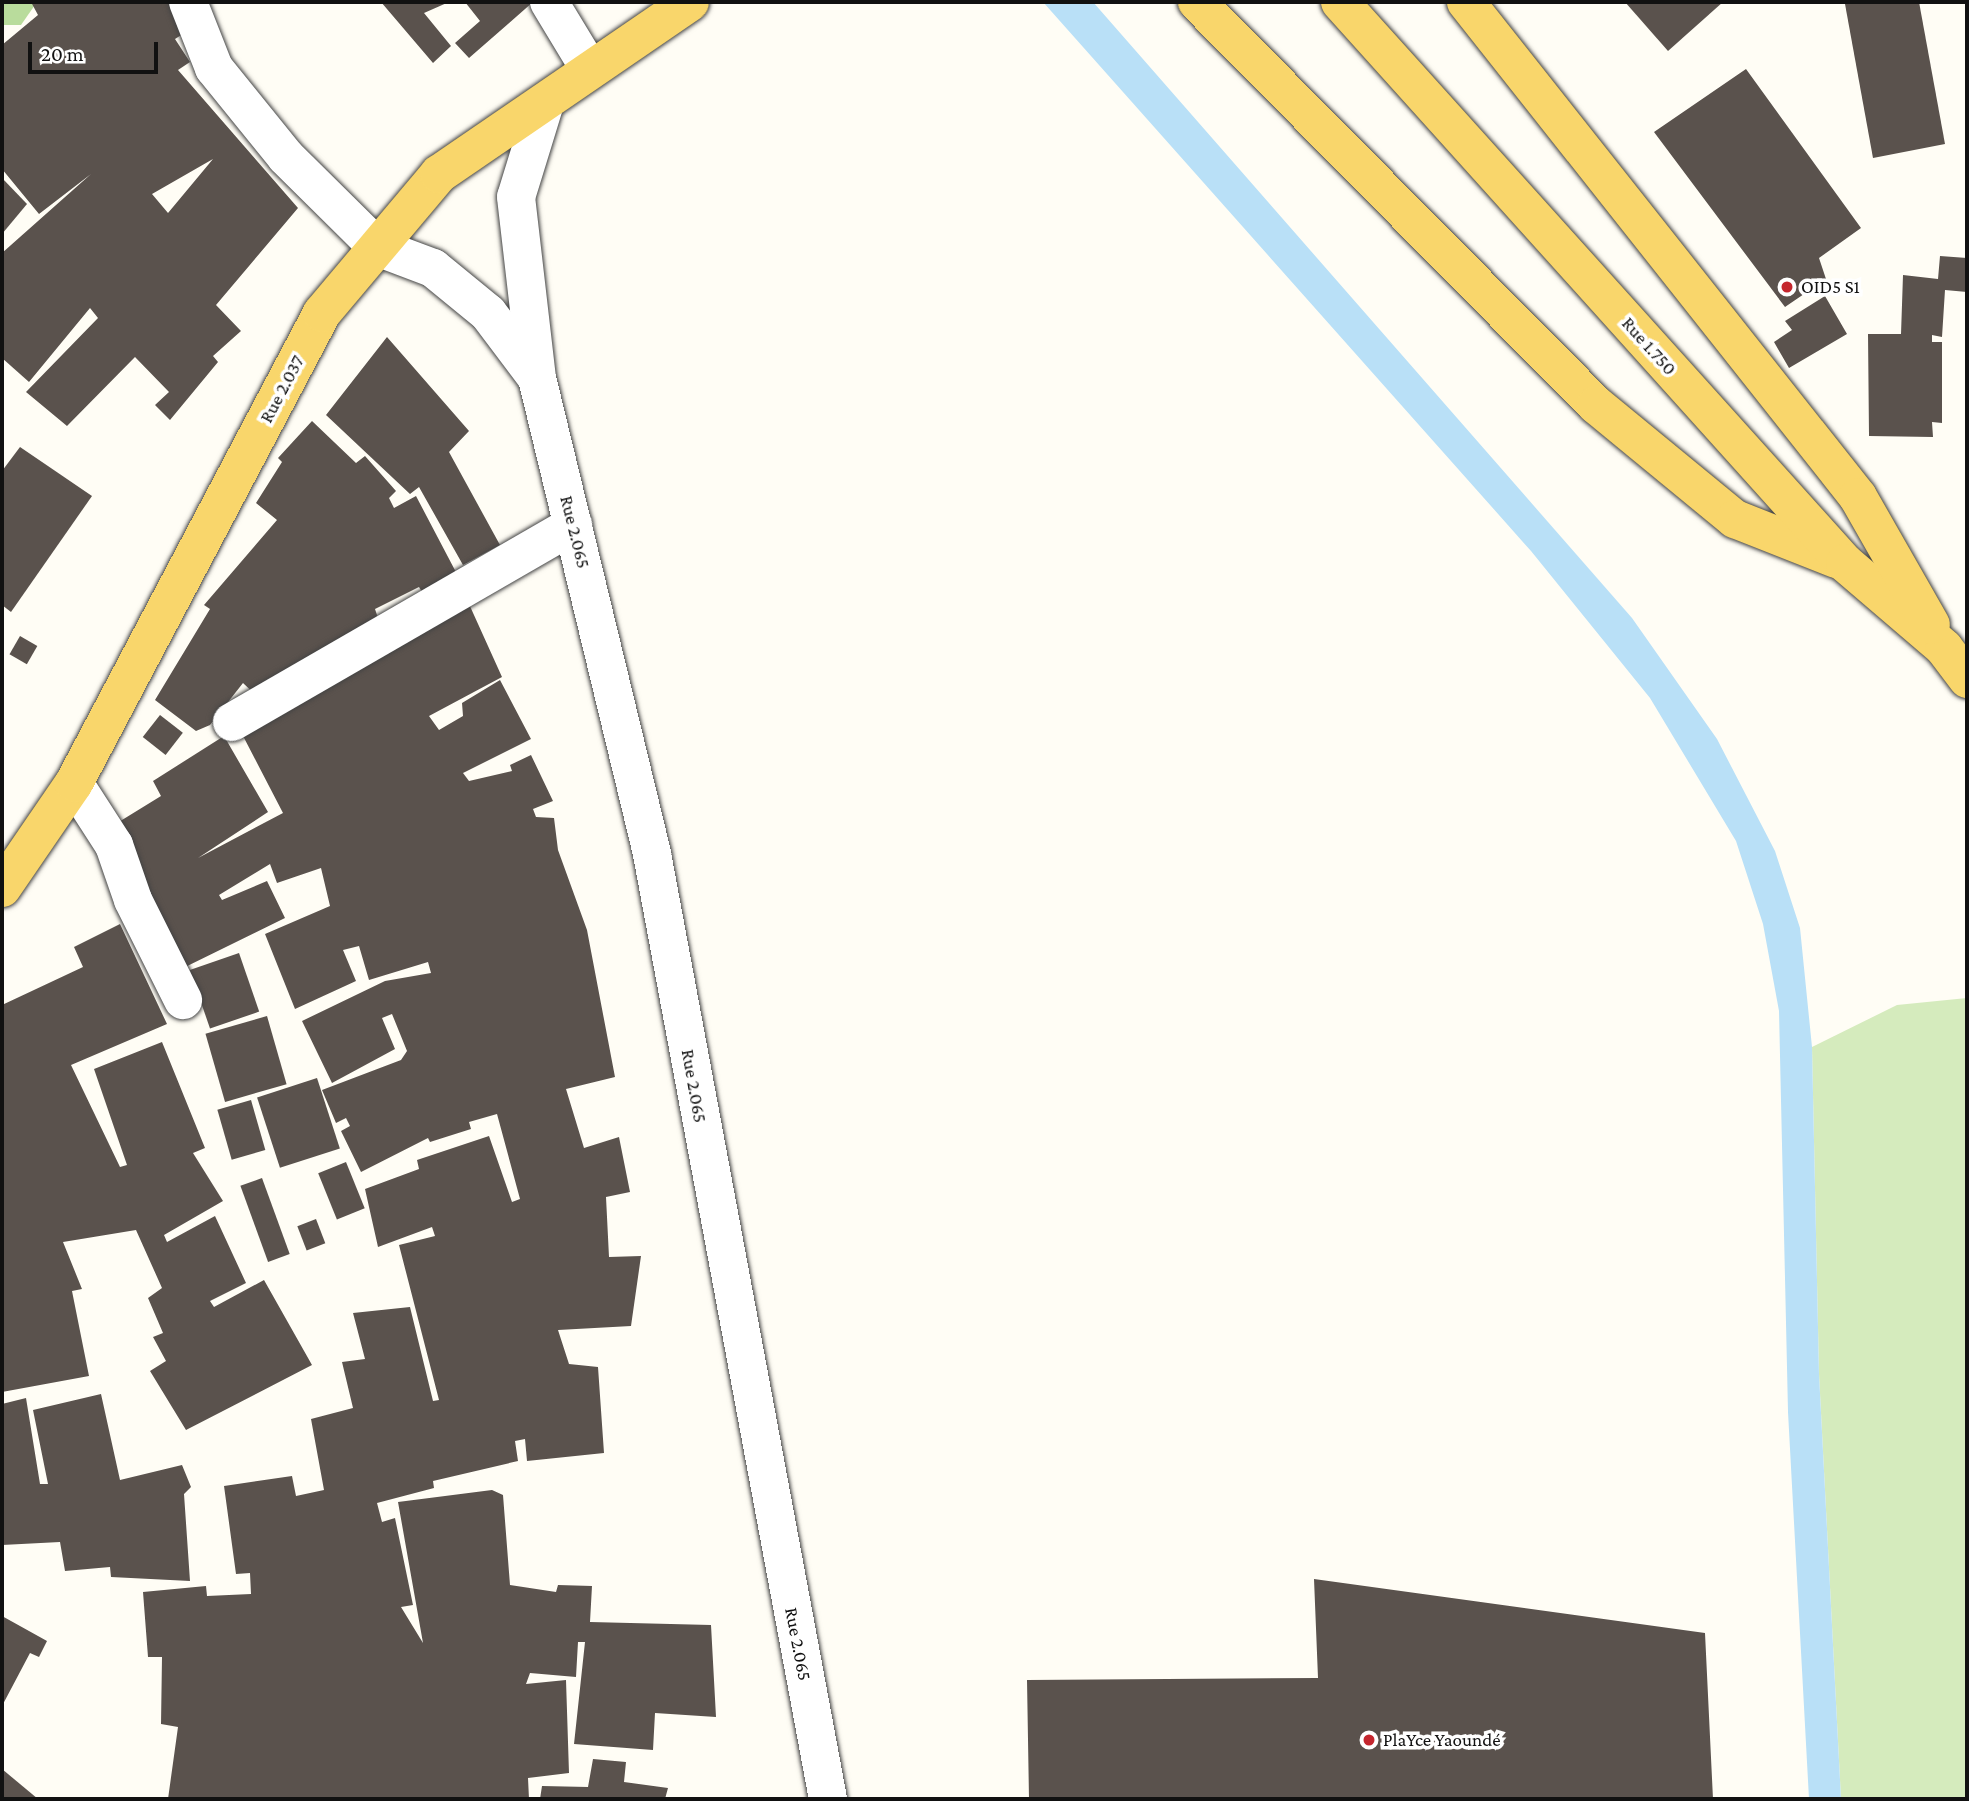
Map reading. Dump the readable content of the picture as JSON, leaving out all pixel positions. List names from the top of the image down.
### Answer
{
  "streets": {
    "main road": ["Rue 1.750", "Rue 2.037"],
    "street": ["Rue 2.065"]
  },
  "crossings": [
    ["Rue 2.037", "Rue 2.065"]
  ],
  "places": ["OID5 S1", "PlaYce Yaoundé"],
  "scale_bar": "20 m"
}
